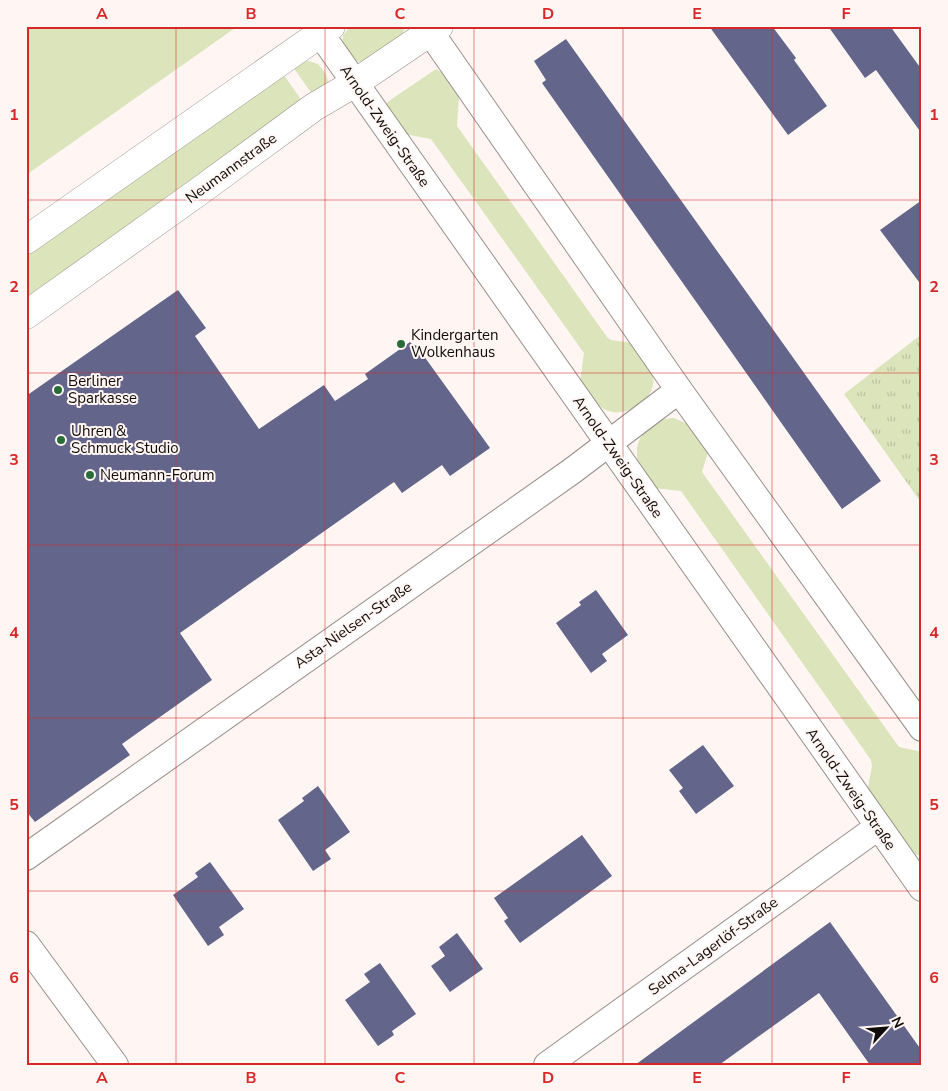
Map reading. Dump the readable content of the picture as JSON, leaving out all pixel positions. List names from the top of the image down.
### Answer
{
  "streets": {
    "street": [
      "Arnold-Zweig-Straße",
      "Neumannstraße",
      "Asta-Nielsen-Straße",
      "Selma-Lagerlöf-Straße"
    ]
  },
  "crossings": [
    ["Arnold-Zweig-Straße", "Neumannstraße"],
    ["Arnold-Zweig-Straße", "Asta-Nielsen-Straße"],
    ["Arnold-Zweig-Straße", "Selma-Lagerlöf-Straße"]
  ],
  "places": [
    "Kindergarten Wolkenhaus",
    "Berliner Sparkasse",
    "Uhren & Schmuck Studio",
    "Neumann-Forum"
  ],
  "north": "top right",
  "grid": {
    "columns": [
      "A",
      "B",
      "C",
      "D",
      "E",
      "F"
    ],
    "rows": [
      "1",
      "2",
      "3",
      "4",
      "5",
      "6"
    ]
  }
}
